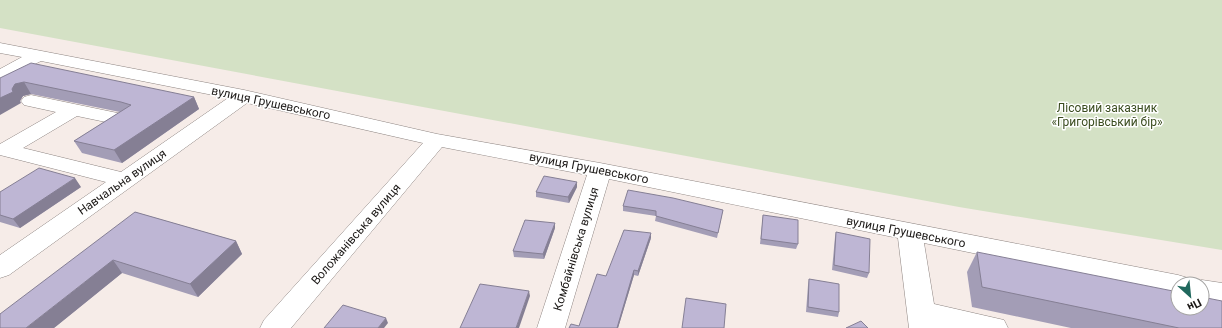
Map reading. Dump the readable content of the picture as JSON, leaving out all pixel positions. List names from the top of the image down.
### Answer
{
  "streets": {
    "street": [
      "вулиця Грушевського",
      "Навчальна вулиця",
      "Воложанівська вулиця",
      "Комбайнівська вулиця"
    ]
  },
  "crossings": [
    ["вулиця Грушевського", "Навчальна вулиця"],
    ["вулиця Грушевського", "Воложанівська вулиця"],
    ["вулиця Грушевського", "Комбайнівська вулиця"]
  ],
  "parks": ["Лісовий заказник «Григорівський бір»"],
  "north": "bottom right"
}
